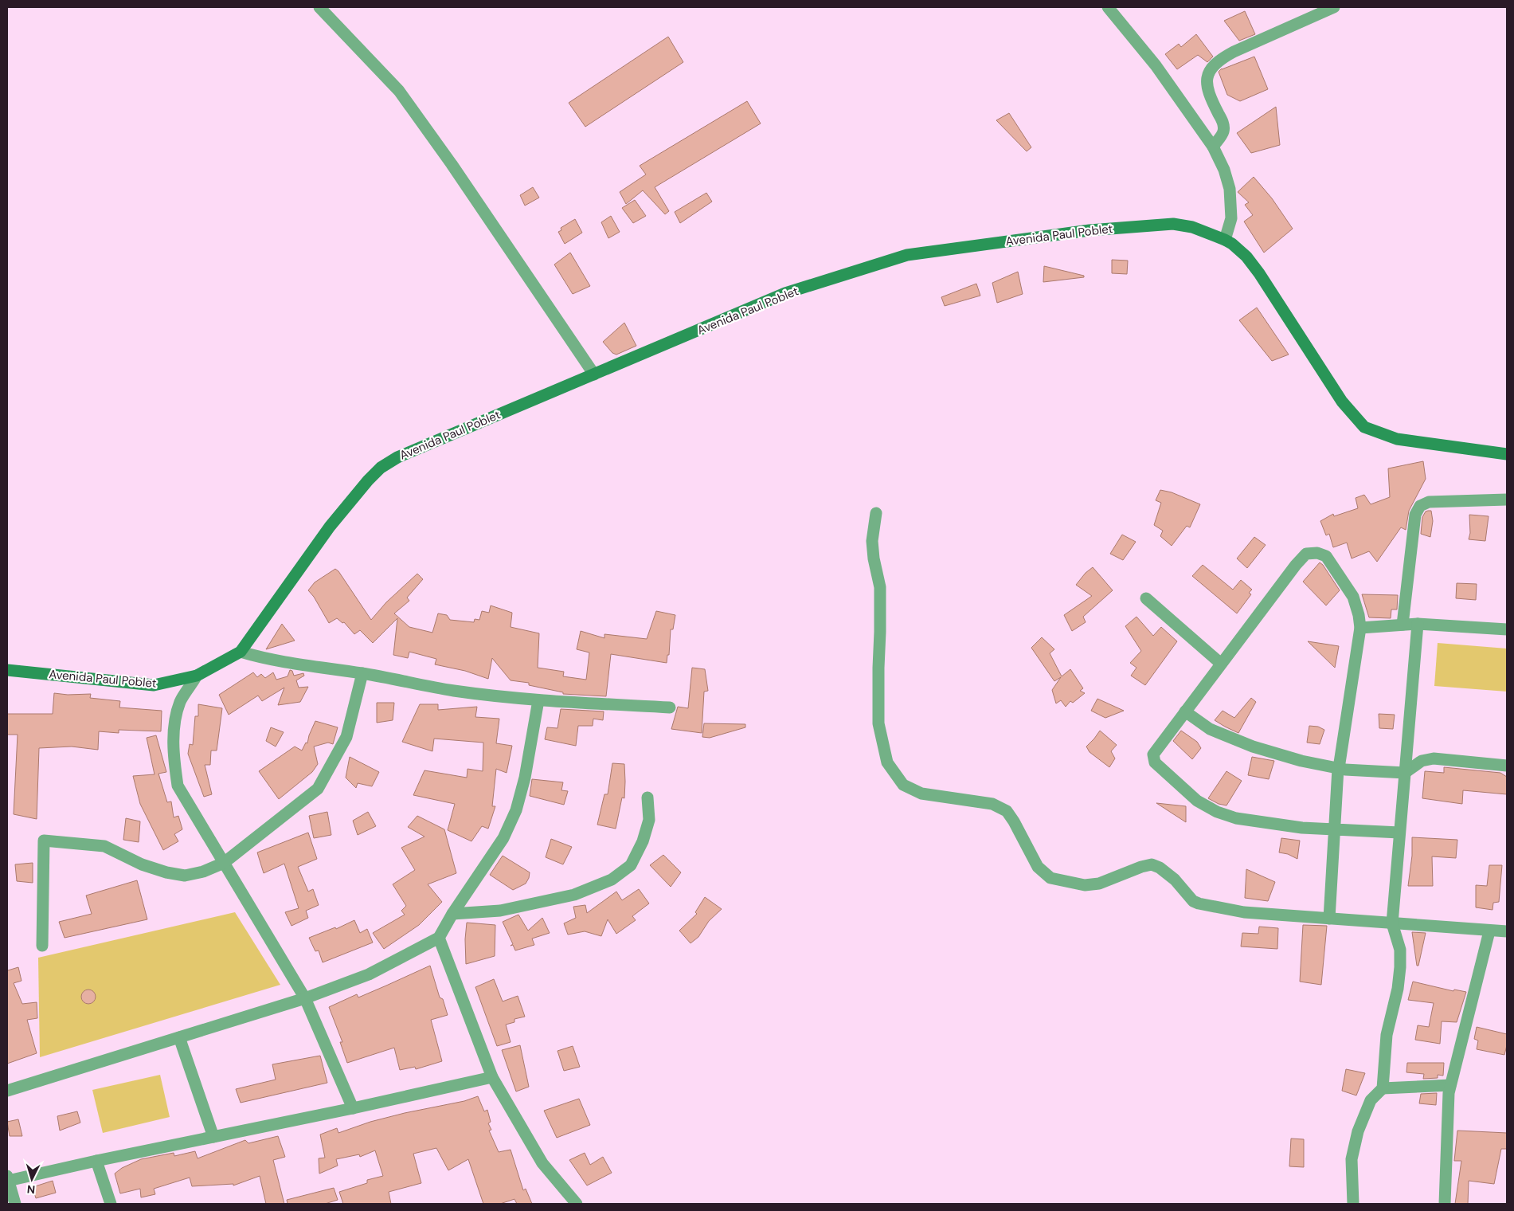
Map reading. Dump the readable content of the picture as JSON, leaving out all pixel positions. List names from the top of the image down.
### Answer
{
  "streets": {
    "main road": ["Avenida Paul Poblet"]
  },
  "north": "bottom"
}
